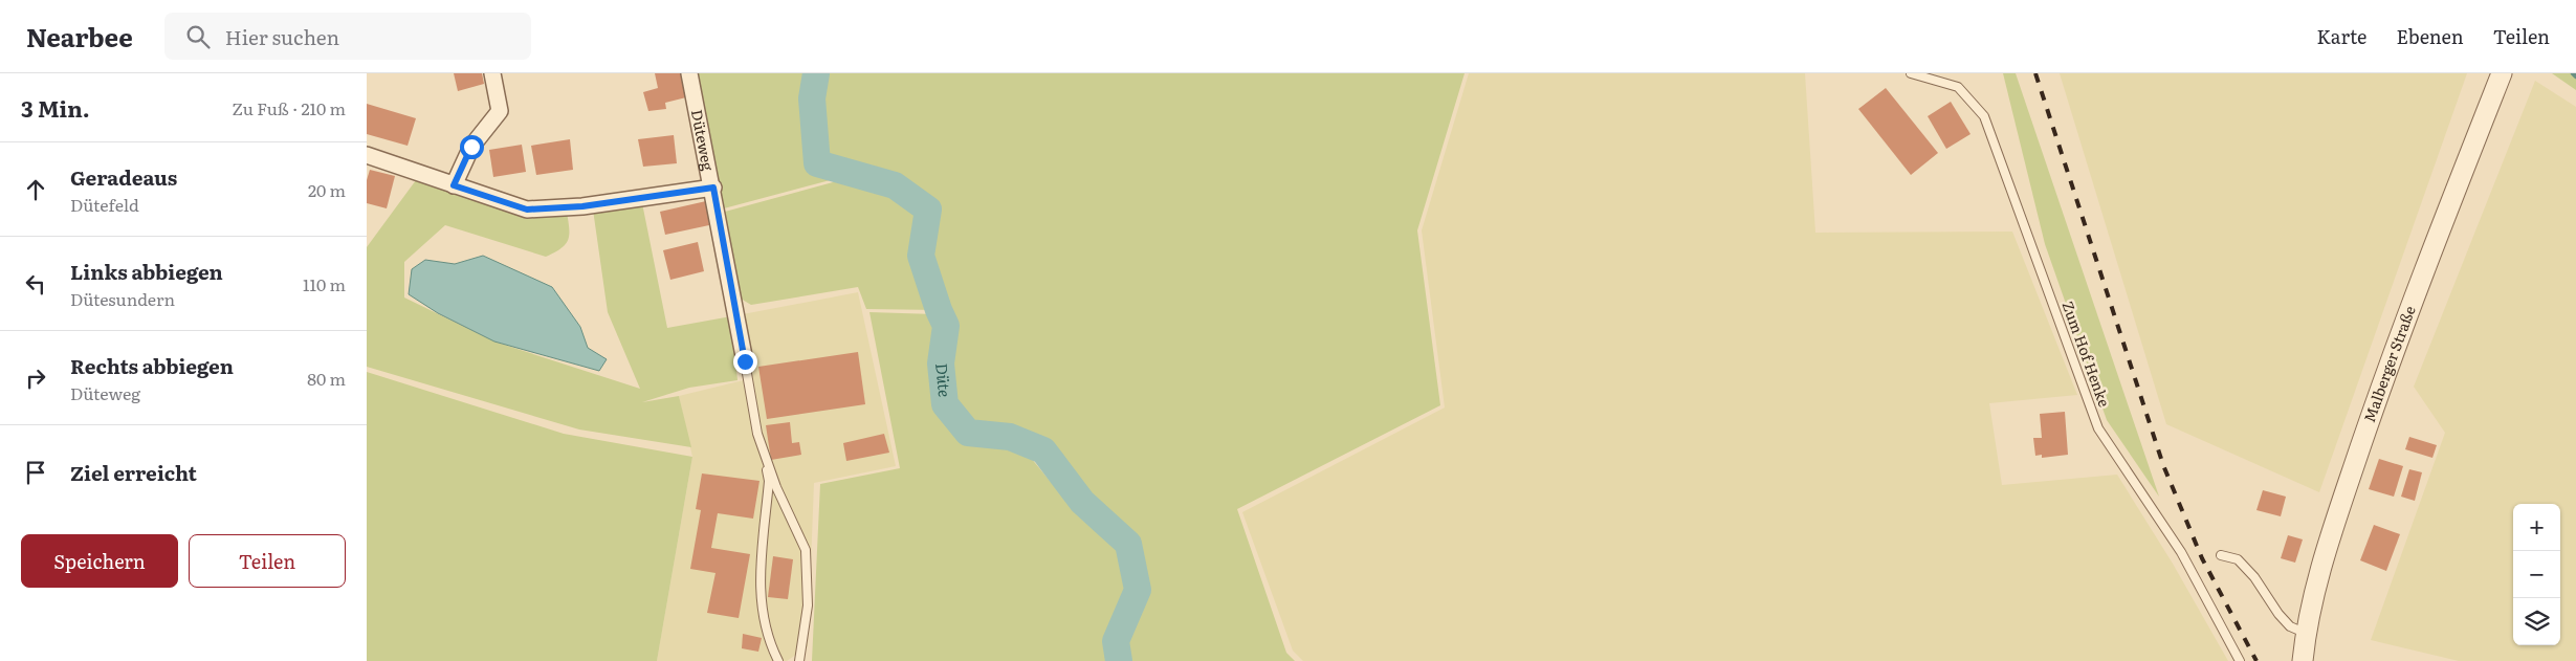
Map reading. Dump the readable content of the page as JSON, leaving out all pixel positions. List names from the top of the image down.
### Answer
{
  "streets": {
    "street": ["Düteweg", "Malberger Straße"],
    "lane": ["Zum Hof Henke"]
  },
  "water": ["Düte"],
  "page": {
    "header": "Nearbee",
    "search": "Hier suchen",
    "nav": ["Karte", "Ebenen", "Teilen"],
    "heading": ["3 Min.", "Zu Fuß · 210 m"],
    "list": [
      ["Geradeaus", "Dütefeld", "20 m"],
      ["Links abbiegen", "Dütesundern", "110 m"],
      ["Rechts abbiegen", "Düteweg", "80 m"],
      "Ziel erreicht"
    ],
    "map_buttons": ["+", "−"],
    "buttons": ["Speichern", "Teilen"]
  }
}
